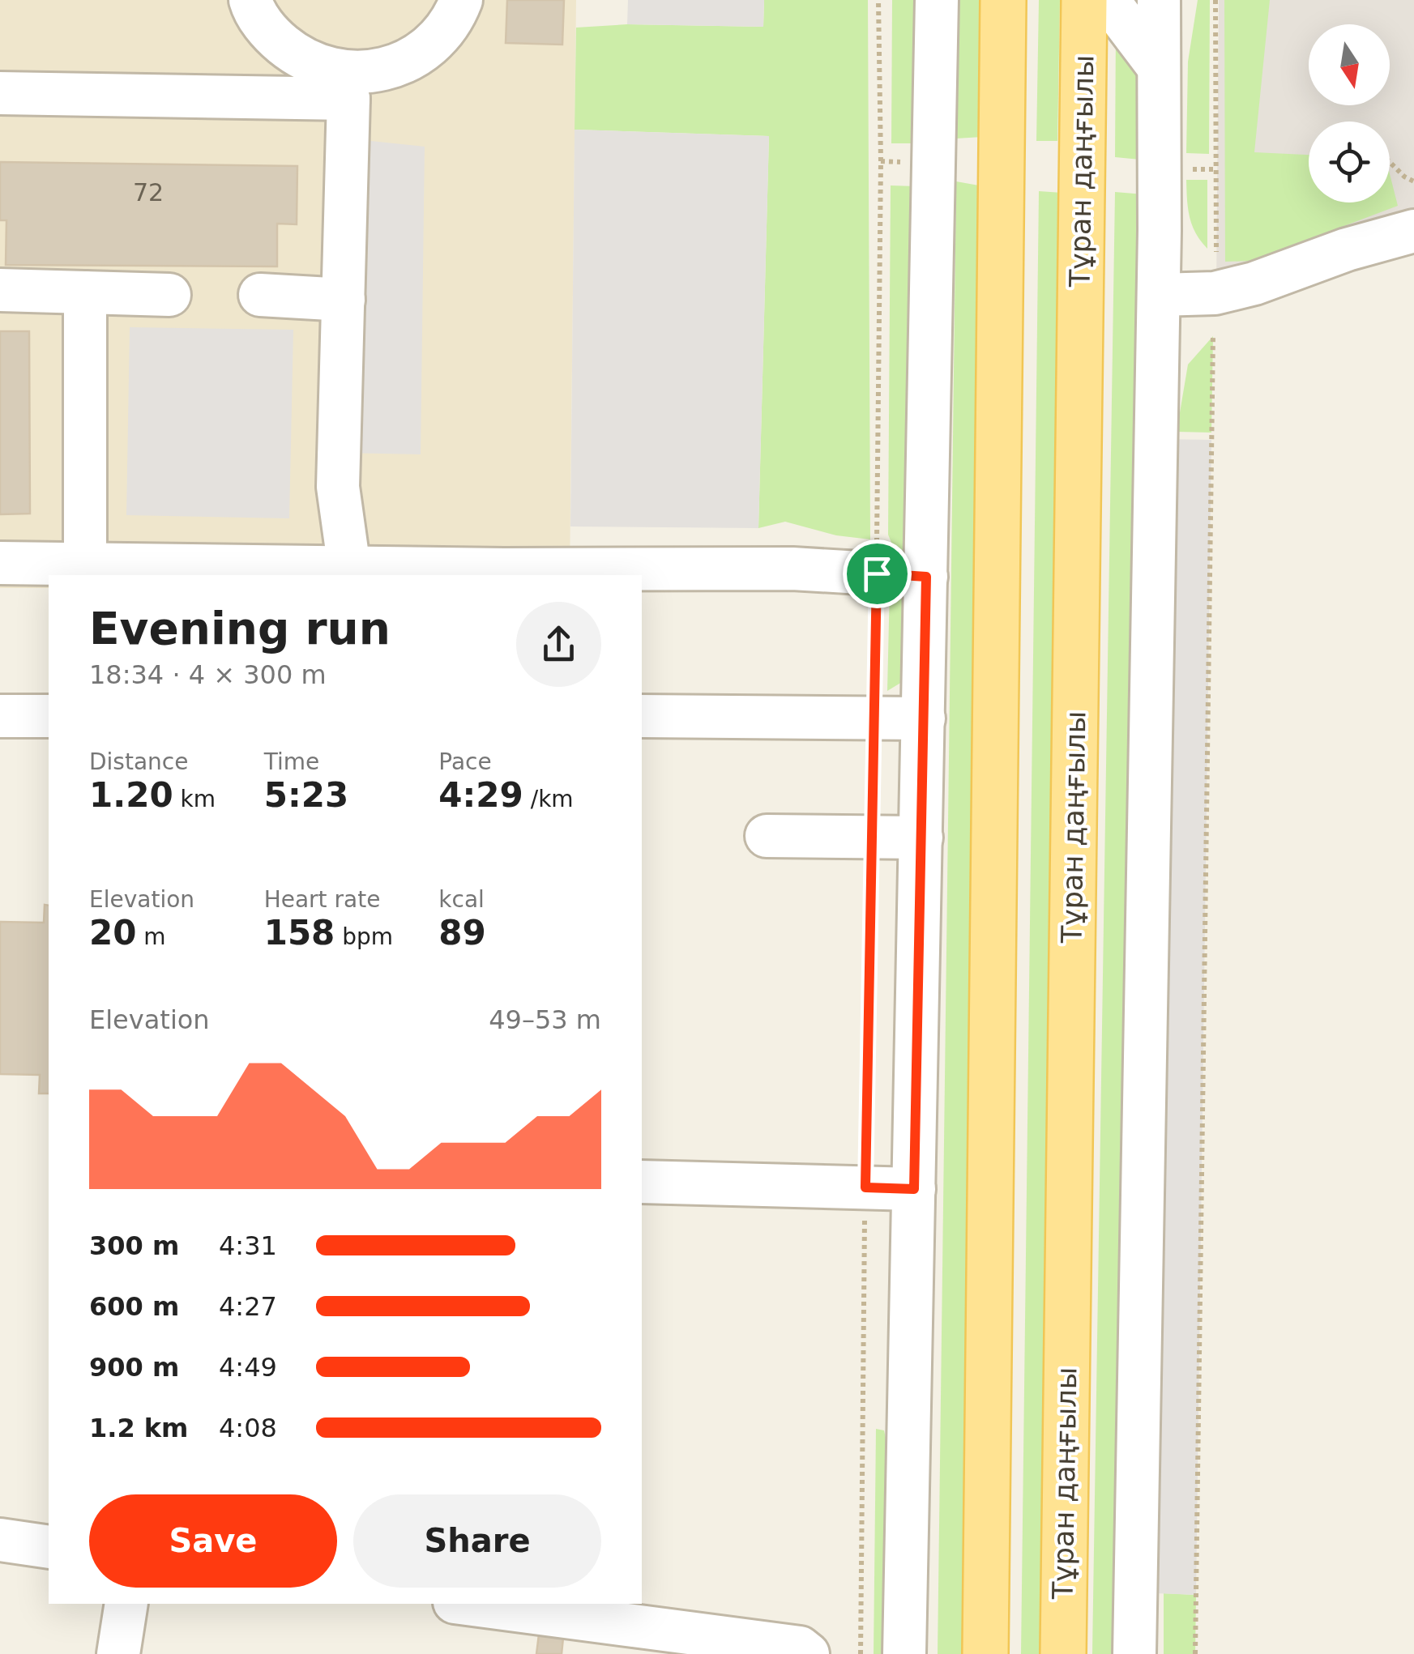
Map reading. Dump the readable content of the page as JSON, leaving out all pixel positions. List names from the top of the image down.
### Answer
{
  "streets": {
    "main road": ["Тұран даңғылы"]
  },
  "house_numbers": ["72"],
  "north": "bottom",
  "page": {
    "heading": ["Evening run", "18:34 · 4 × 300 m"],
    "stats": [
      ["Distance", "1.20 km"],
      ["Time", "5:23"],
      ["Pace", "4:29 /km"],
      ["Elevation", "20 m"],
      ["Heart rate", "158 bpm"],
      ["kcal", "89"]
    ],
    "chart": ["Elevation", "49–53 m"],
    "list": [
      {
        "name": "300 m",
        "note": "4:31"
      },
      {
        "name": "600 m",
        "note": "4:27"
      },
      {
        "name": "900 m",
        "note": "4:49"
      },
      {
        "name": "1.2 km",
        "note": "4:08"
      }
    ],
    "buttons": ["Save", "Share"]
  }
}
